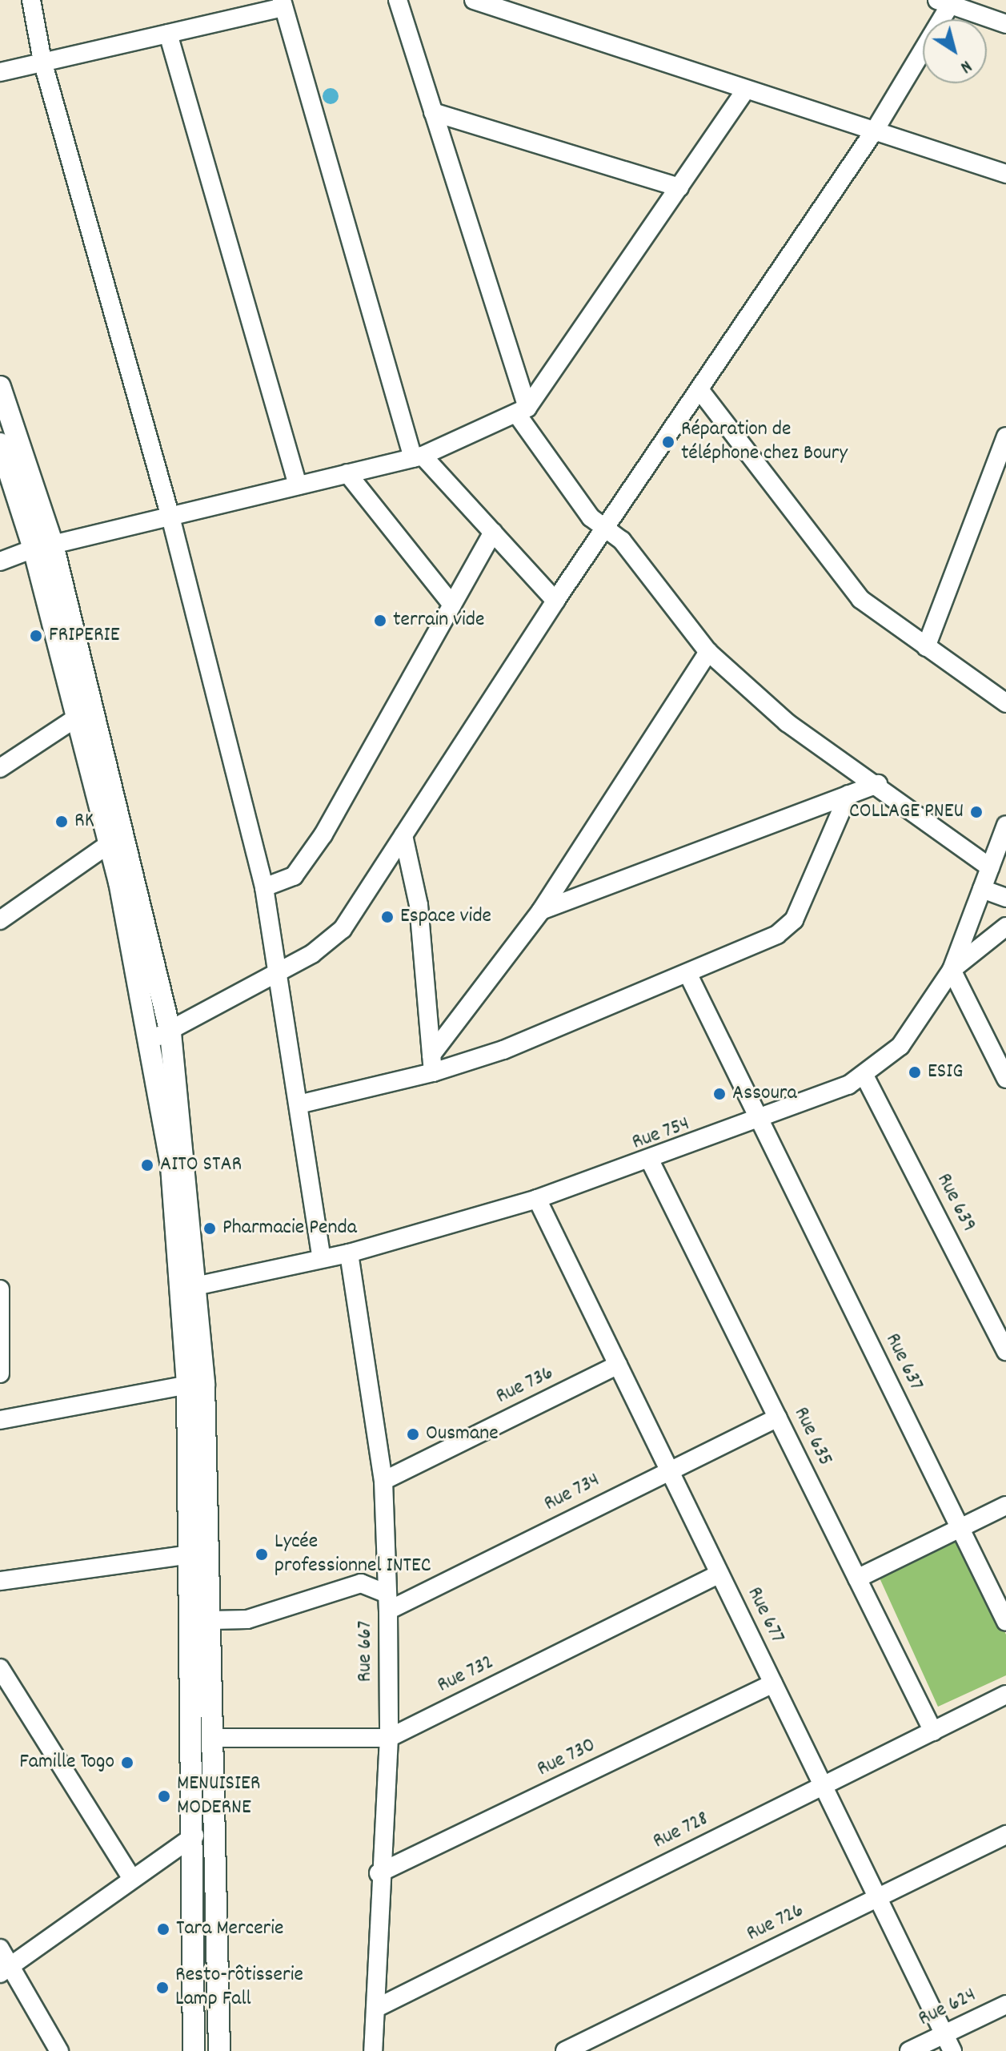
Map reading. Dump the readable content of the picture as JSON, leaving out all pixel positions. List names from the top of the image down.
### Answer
{
  "streets": {
    "street": [
      "Rue 754",
      "Rue 639",
      "Rue 637",
      "Rue 736",
      "Rue 635",
      "Rue 734",
      "Rue 677",
      "Rue 667",
      "Rue 732",
      "Rue 730",
      "Rue 728",
      "Rue 726",
      "Rue 624"
    ]
  },
  "crossings": [
    ["Rue 754", "Rue 639"],
    ["Rue 754", "Rue 637"],
    ["Rue 754", "Rue 635"],
    ["Rue 754", "Rue 677"],
    ["Rue 754", "Rue 667"],
    ["Rue 736", "Rue 677"],
    ["Rue 736", "Rue 667"],
    ["Rue 635", "Rue 734"],
    ["Rue 635", "Rue 728"],
    ["Rue 734", "Rue 677"],
    ["Rue 734", "Rue 667"],
    ["Rue 677", "Rue 732"],
    ["Rue 677", "Rue 730"],
    ["Rue 677", "Rue 728"],
    ["Rue 677", "Rue 726"],
    ["Rue 677", "Rue 624"],
    ["Rue 667", "Rue 732"],
    ["Rue 667", "Rue 730"],
    ["Rue 667", "Rue 728"]
  ],
  "places": [
    "Réparation de téléphone chez Boury",
    "terrain vide",
    "FRIPERIE",
    "COLLAGE PNEU",
    "RK",
    "Espace vide",
    "ESIG",
    "Assoura",
    "AITO STAR",
    "Pharmacie Penda",
    "Ousmane",
    "Lycée professionnel INTEC",
    "Famille Togo",
    "MENUISIER MODERNE",
    "Tara Mercerie",
    "Resto-rôtisserie Lamp Fall"
  ],
  "north": "bottom right"
}
